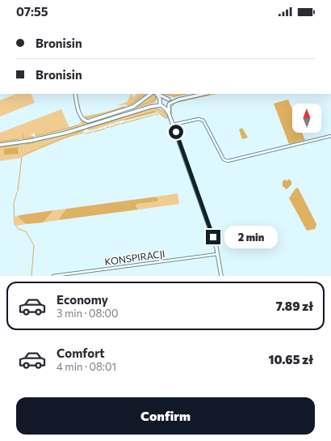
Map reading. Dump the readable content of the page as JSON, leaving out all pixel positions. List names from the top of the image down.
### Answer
{
  "streets": {
    "street": ["KONSPIRACJI"]
  },
  "north": "top",
  "page": {
    "status": "07:55",
    "banner": ["Bronisin", "Bronisin"],
    "bubble": "2 min",
    "list": [
      {
        "name": "Economy",
        "note": "3 min · 08:00",
        "value": "7.89 zł"
      },
      {
        "name": "Comfort",
        "note": "4 min · 08:01",
        "value": "10.65 zł"
      }
    ],
    "buttons": "Confirm"
  }
}
